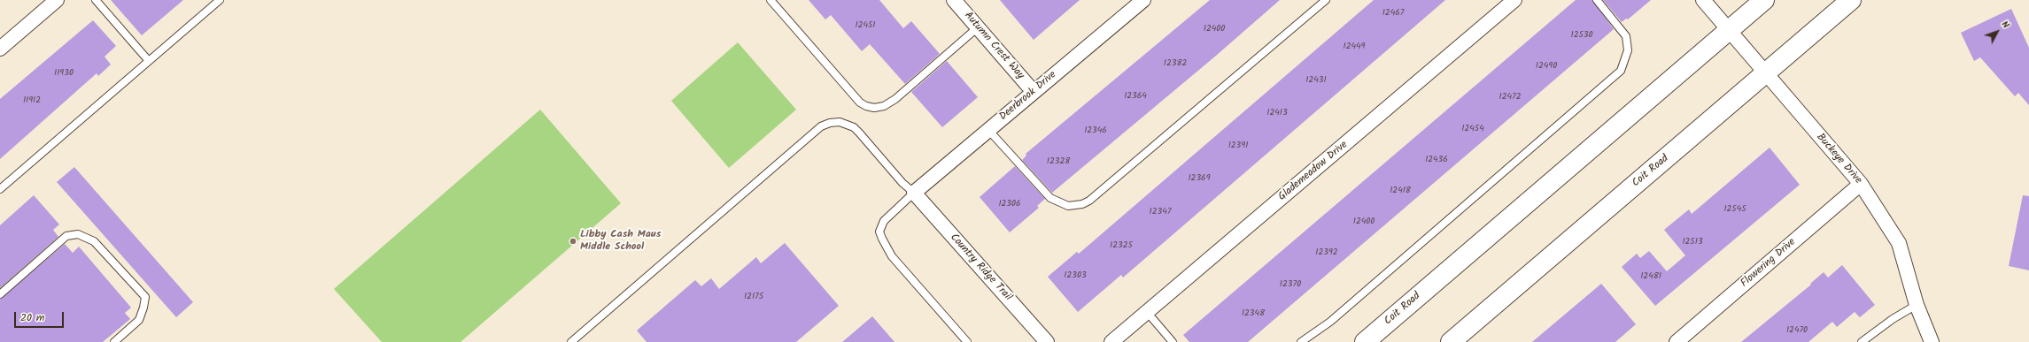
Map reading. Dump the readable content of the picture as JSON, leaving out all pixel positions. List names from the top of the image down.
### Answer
{
  "streets": {
    "main road": ["Coit Road"],
    "street": [
      "Autumn Crest Way",
      "Deerbrook Drive",
      "Buckeye Drive",
      "Glademeadow Drive",
      "Flowering Drive",
      "Country Ridge Trail"
    ]
  },
  "crossings": [
    ["Autumn Crest Way", "Deerbrook Drive"],
    ["Deerbrook Drive", "Country Ridge Trail"],
    ["Buckeye Drive", "Coit Road"],
    ["Buckeye Drive", "Flowering Drive"]
  ],
  "places": ["Libby Cash Maus Middle School"],
  "house_numbers": [
    "12467",
    "12451",
    "12400",
    "12530",
    "12449",
    "12382",
    "12490",
    "11930",
    "12431",
    "12364",
    "12472",
    "11912",
    "12413",
    "12454",
    "12346",
    "12391",
    "12436",
    "12328",
    "12369",
    "12418",
    "12306",
    "12545",
    "12347",
    "12400",
    "12513",
    "12325",
    "12392",
    "12303",
    "12481",
    "12370",
    "12175",
    "12348",
    "12470"
  ],
  "scale_bar": "20 m",
  "north": "top right"
}
